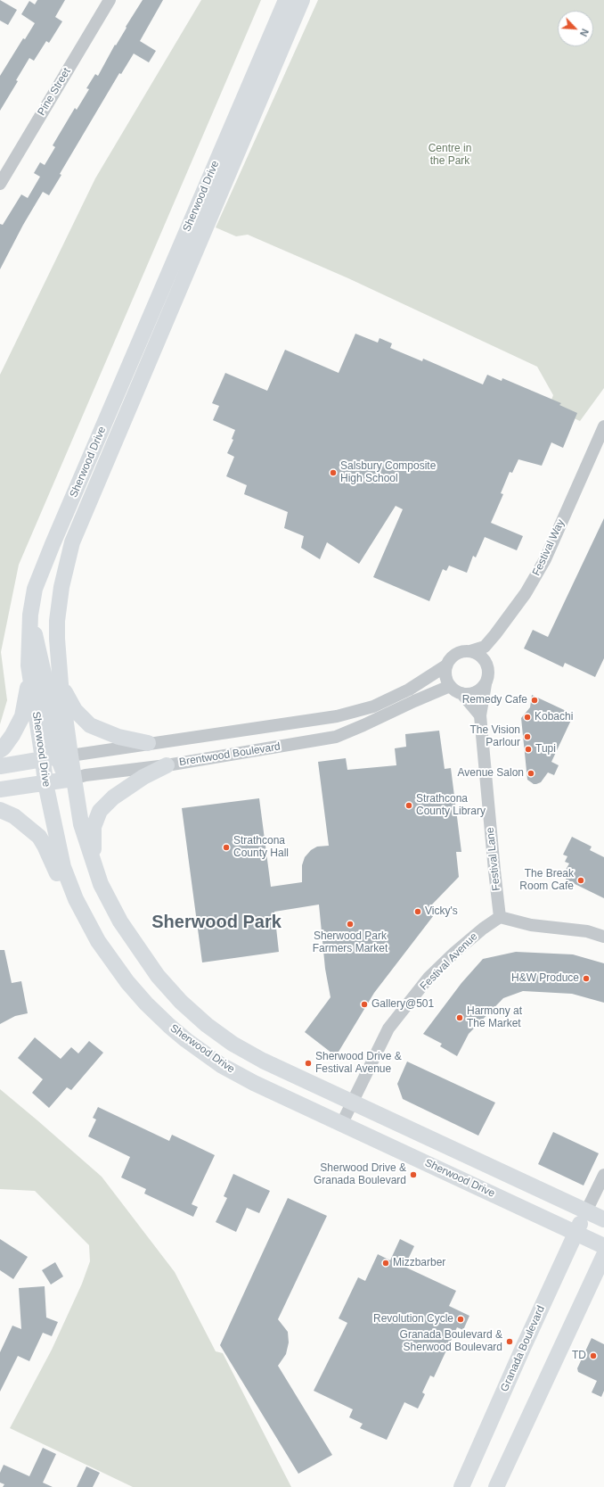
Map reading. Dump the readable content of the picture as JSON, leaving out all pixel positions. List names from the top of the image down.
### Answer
{
  "streets": {
    "main road": ["Sherwood Drive", "Brentwood Boulevard", "Granada Boulevard"],
    "street": [
      "Pine Street",
      "Festival Way",
      "Festival Lane",
      "Festival Avenue"
    ]
  },
  "crossings": [
    ["Sherwood Drive", "Brentwood Boulevard"],
    ["Sherwood Drive", "Festival Avenue"],
    ["Sherwood Drive", "Granada Boulevard"],
    ["Festival Way", "Brentwood Boulevard"],
    ["Festival Way", "Festival Lane"],
    ["Brentwood Boulevard", "Festival Lane"],
    ["Festival Lane", "Festival Avenue"]
  ],
  "districts": ["Sherwood Park"],
  "parks": ["Centre in the Park"],
  "places": [
    "Salsbury Composite High School",
    "Remedy Cafe",
    "Kobachi",
    "The Vision Parlour",
    "Tupi",
    "Avenue Salon",
    "Strathcona County Library",
    "Strathcona County Hall",
    "The Break Room Cafe",
    "Vicky's",
    "Sherwood Park Farmers Market",
    "H&W Produce",
    "Gallery@501",
    "Harmony at The Market",
    "Sherwood Drive & Festival Avenue",
    "Sherwood Drive & Granada Boulevard",
    "Mizzbarber",
    "Revolution Cycle",
    "Granada Boulevard & Sherwood Boulevard",
    "TD"
  ],
  "north": "bottom right"
}
